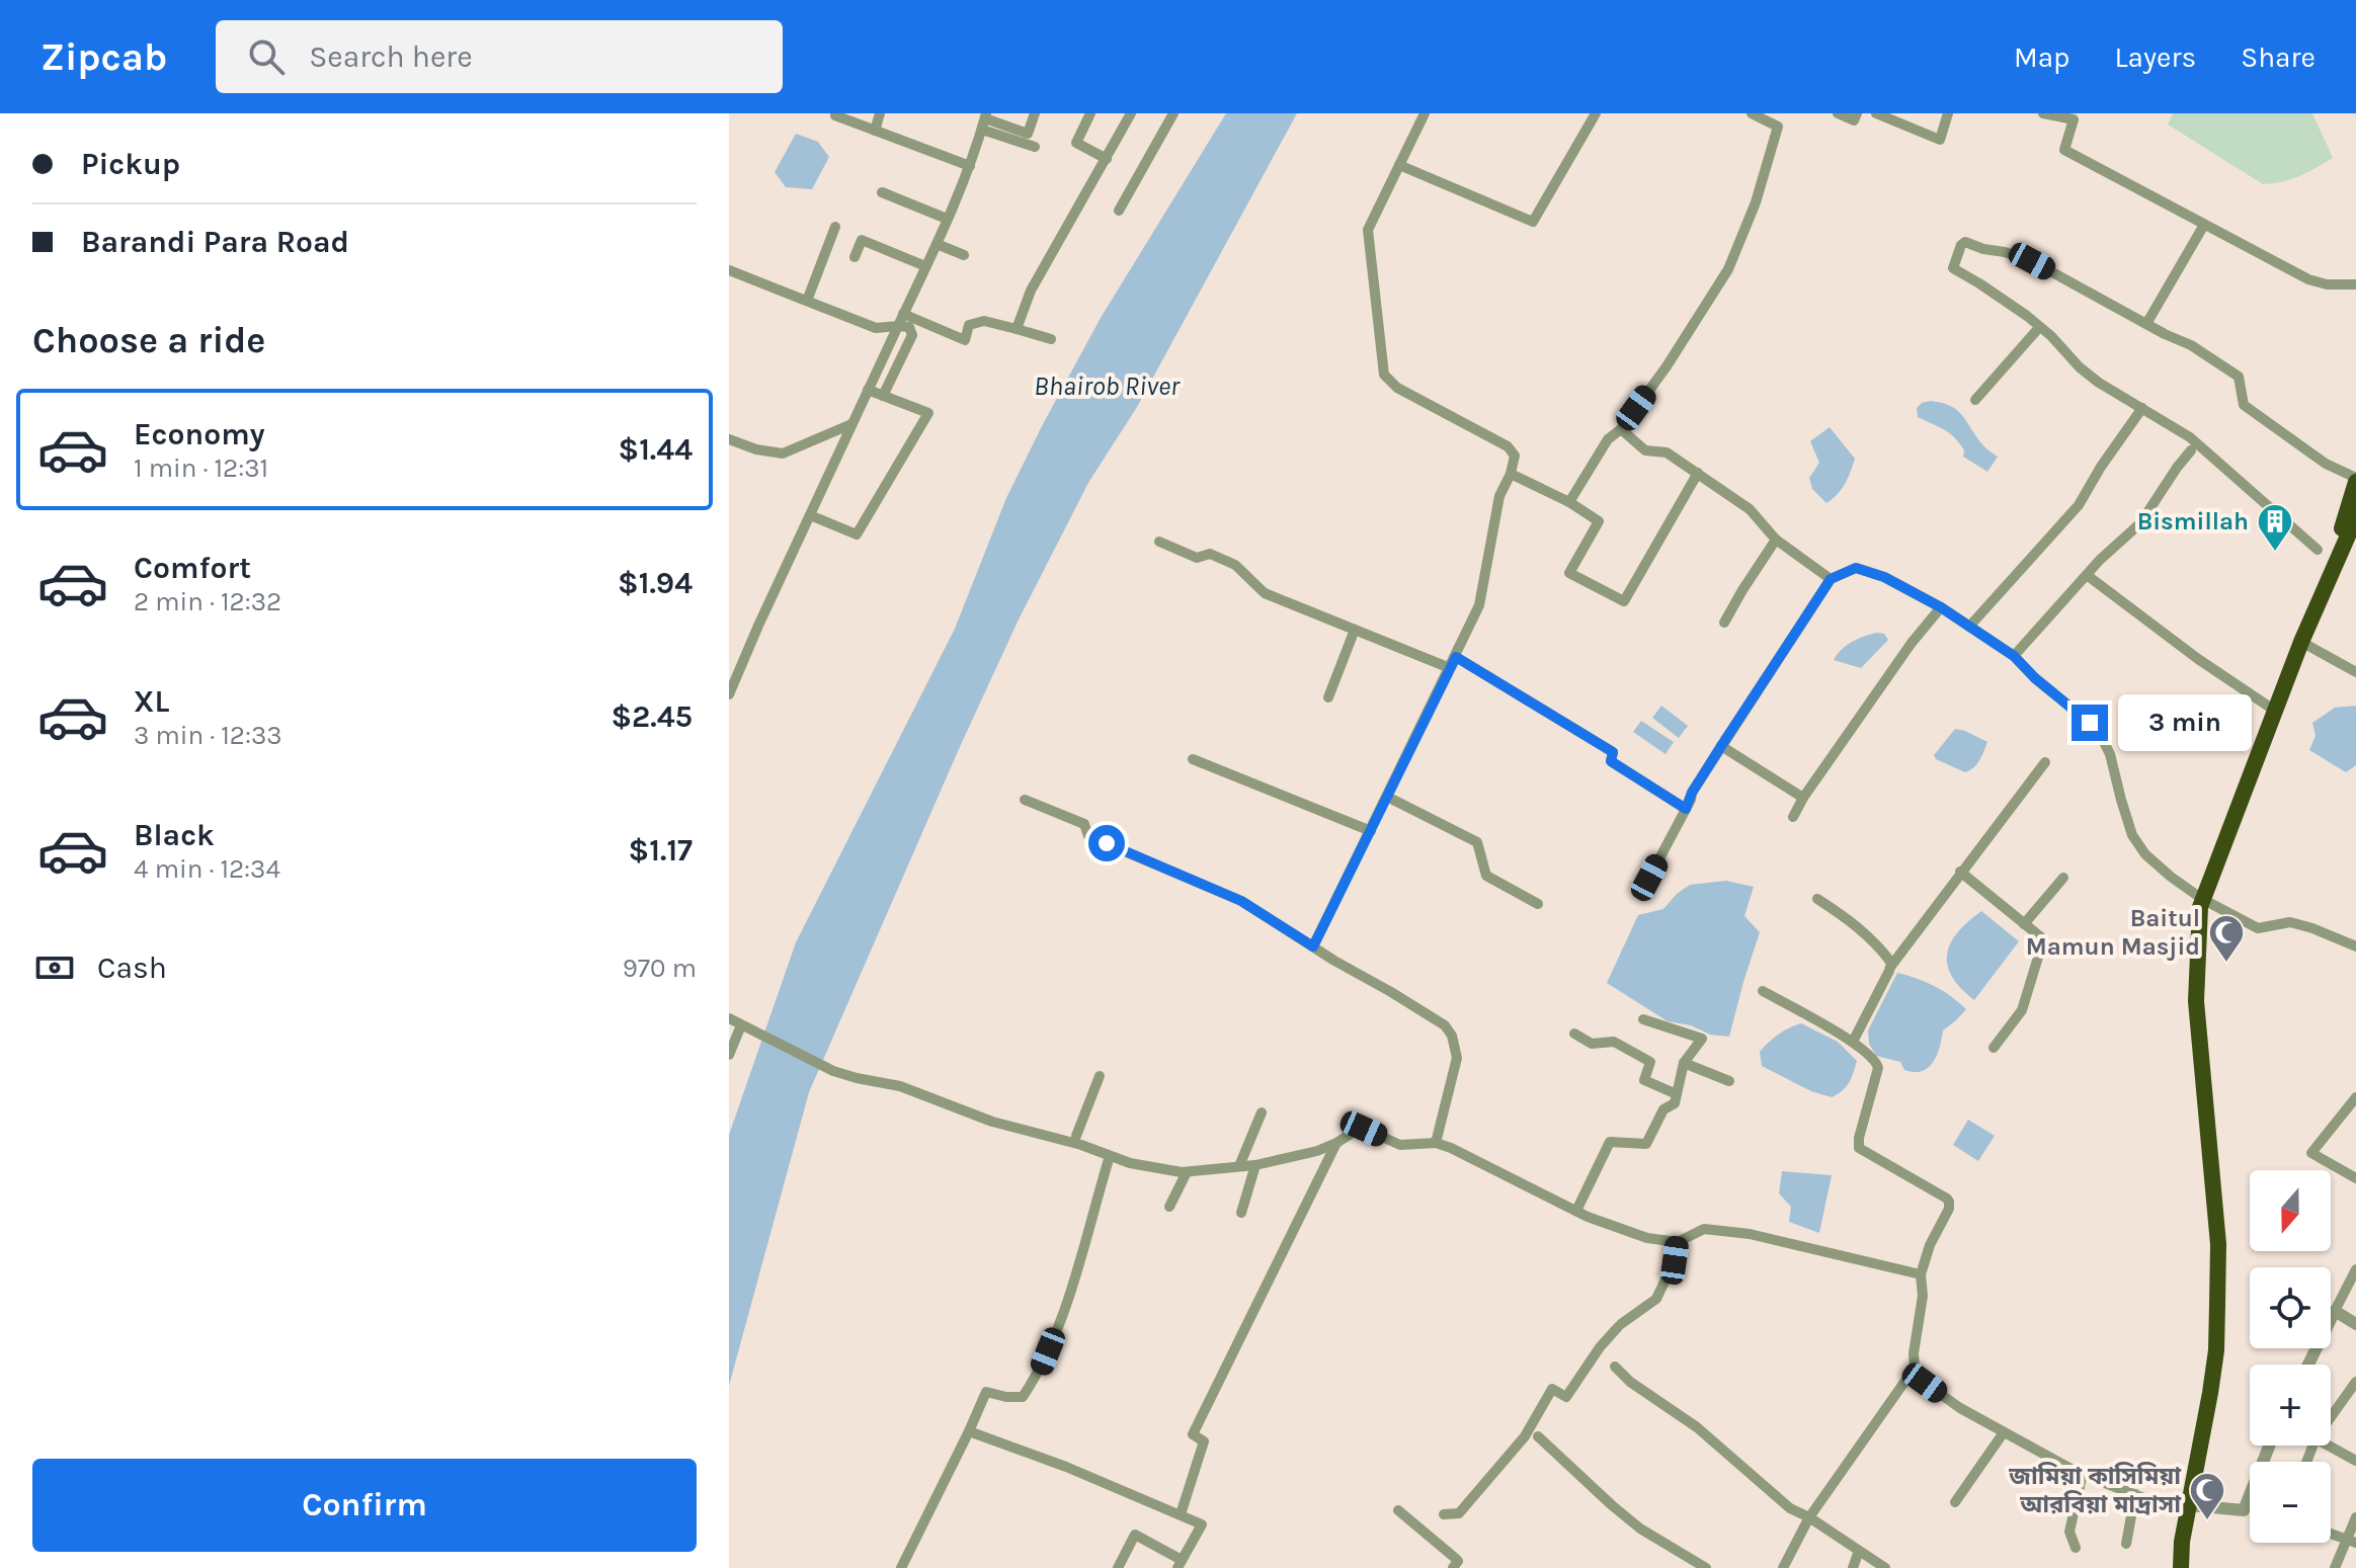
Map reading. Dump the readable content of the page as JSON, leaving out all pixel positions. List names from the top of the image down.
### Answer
{
  "water": ["Bhairob River"],
  "places": {
    "building": ["Bismillah"],
    "mosque": ["Baitul Mamun Masjid", "জামিয়া কাসিমিয়া আরবিয়া মাদ্রাসা"]
  },
  "north": "bottom",
  "page": {
    "header": "Zipcab",
    "search": "Search here",
    "nav": ["Map", "Layers", "Share"],
    "banner": ["Pickup", "Barandi Para Road"],
    "heading": "Choose a ride",
    "list": [
      {
        "name": "Economy",
        "note": "1 min · 12:31",
        "value": "$1.44"
      },
      {
        "name": "Comfort",
        "note": "2 min · 12:32",
        "value": "$1.94"
      },
      {
        "name": "XL",
        "note": "3 min · 12:33",
        "value": "$2.45"
      },
      {
        "name": "Black",
        "note": "4 min · 12:34",
        "value": "$1.17"
      }
    ],
    "bubble": "3 min",
    "pay": ["Cash", "970 m"],
    "map_buttons": ["+", "−"],
    "buttons": "Confirm"
  }
}
